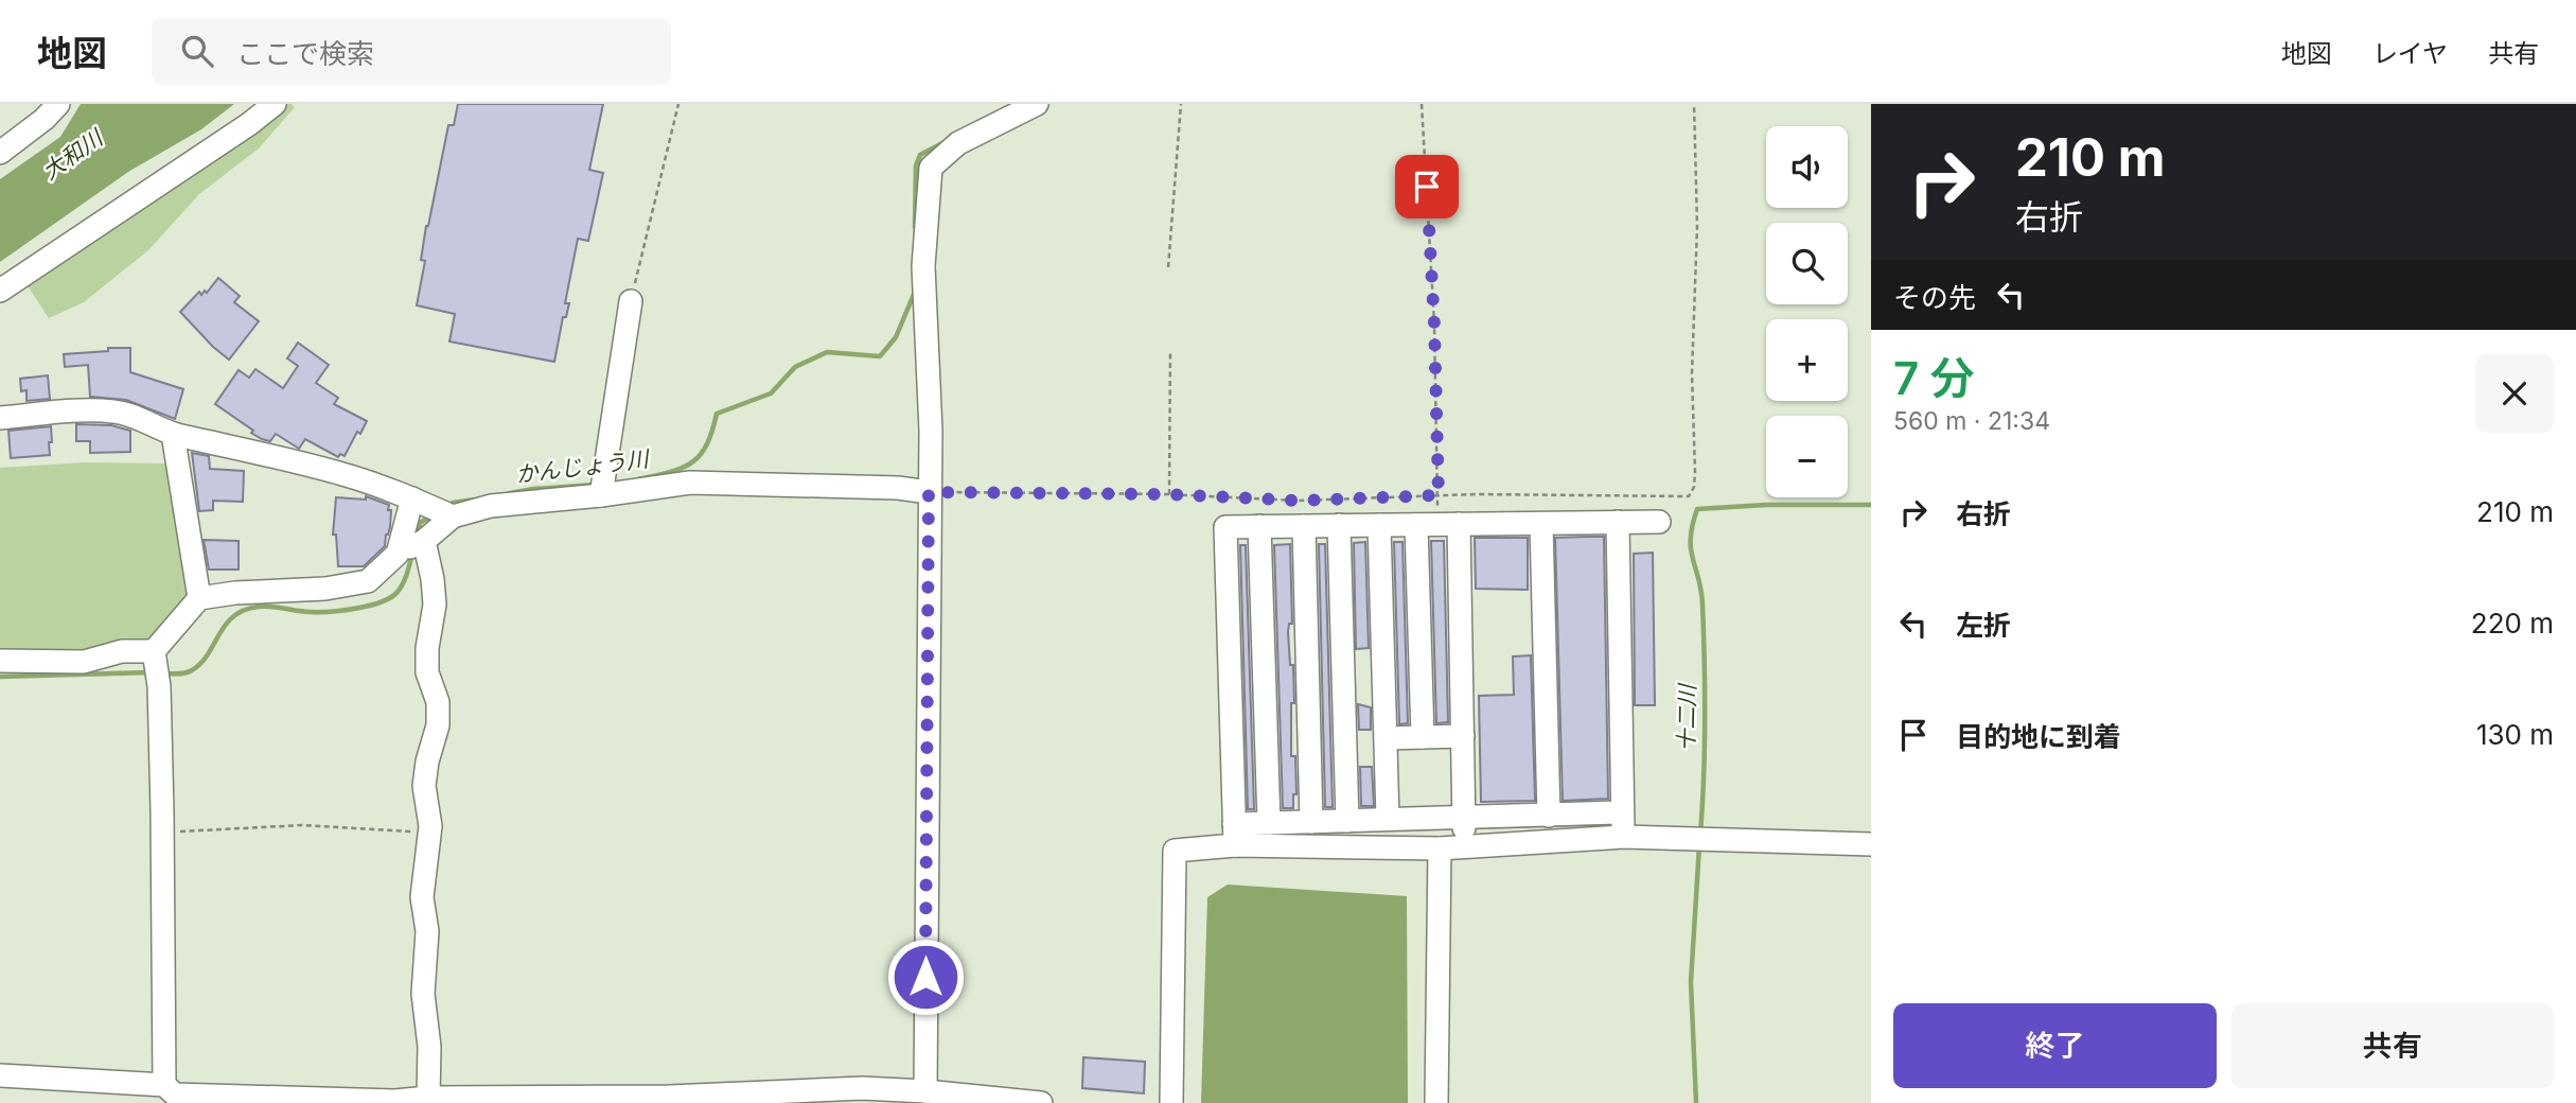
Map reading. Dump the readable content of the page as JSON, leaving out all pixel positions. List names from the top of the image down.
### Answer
{
  "water": ["大和川", "かんじょう川", "十二川"],
  "page": {
    "header": "地図",
    "search": "ここで検索",
    "nav": ["地図", "レイヤ", "共有"],
    "turn": ["210 m", "右折"],
    "map_buttons": ["+", "−"],
    "then": "その先",
    "heading": ["7 分", "560 m · 21:34"],
    "list": [
      {
        "name": "右折",
        "value": "210 m"
      },
      {
        "name": "左折",
        "value": "220 m"
      },
      {
        "name": "目的地に到着",
        "value": "130 m"
      }
    ],
    "buttons": ["終了", "共有"]
  }
}
